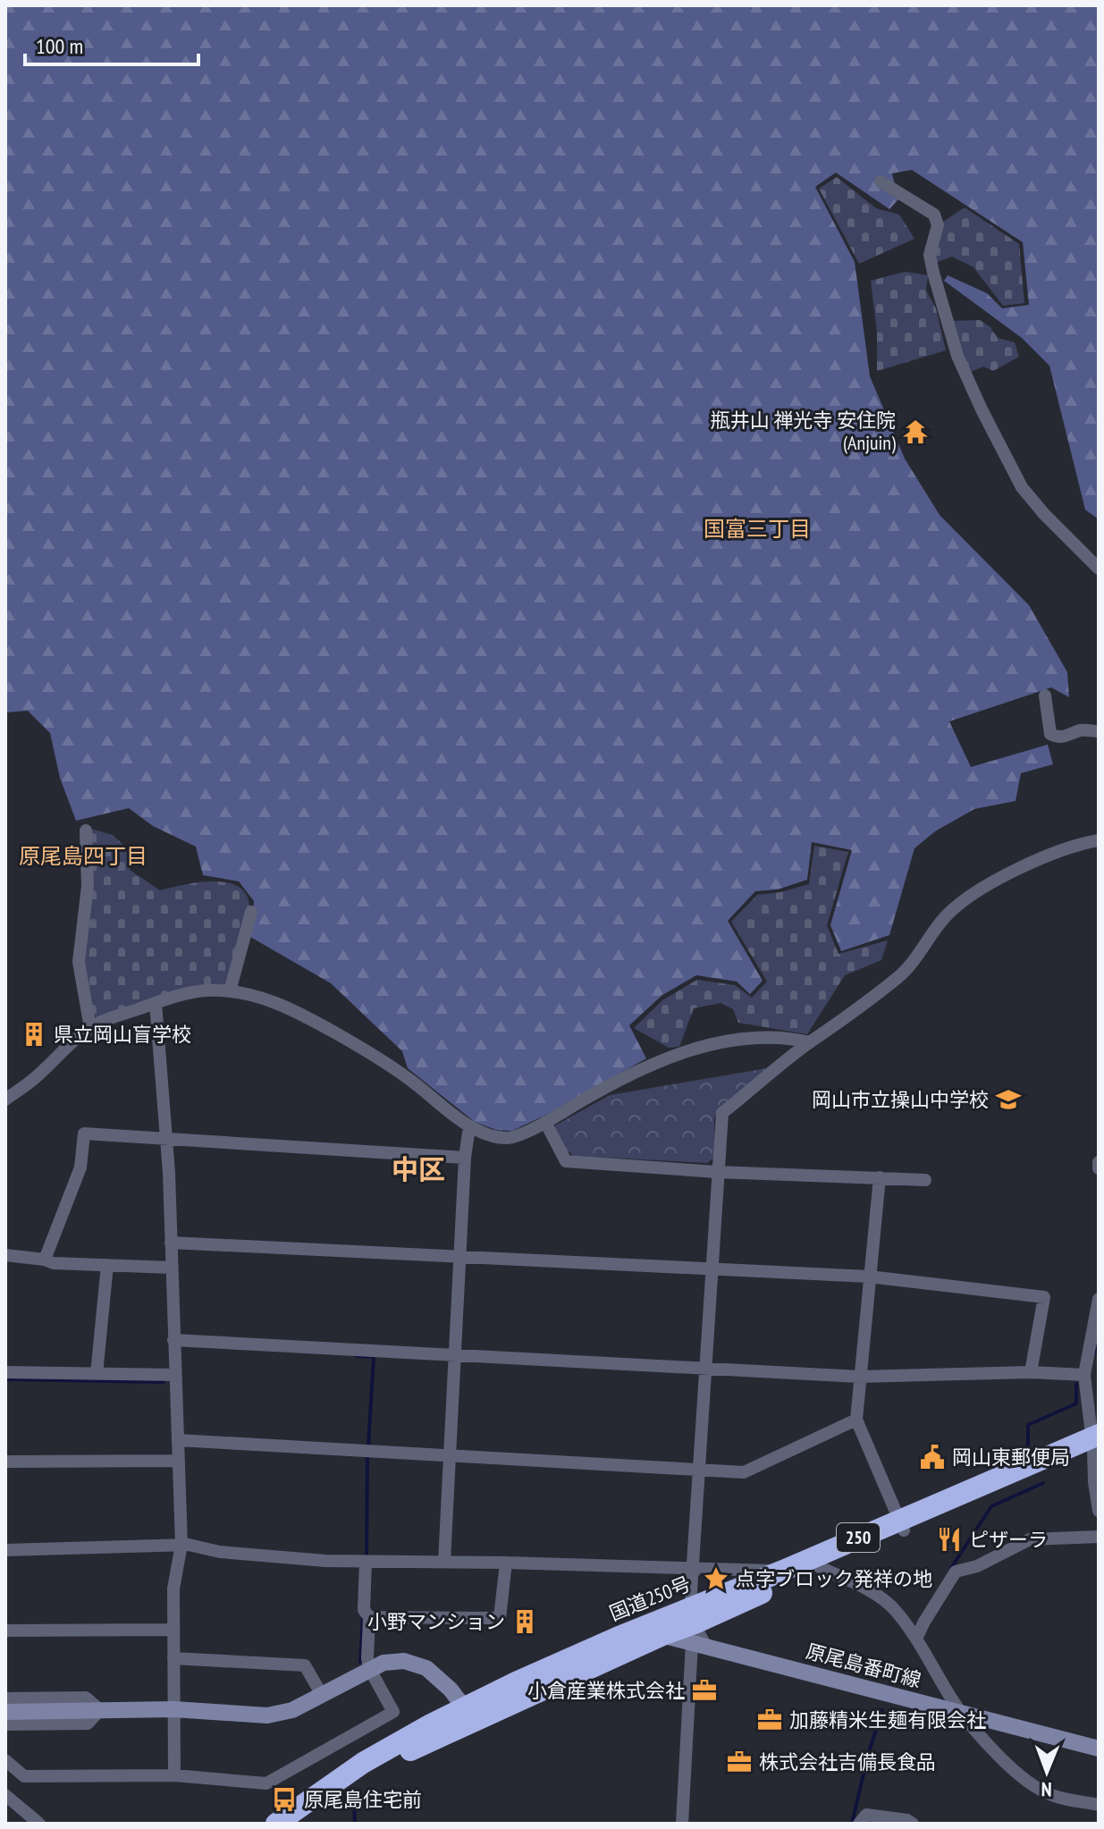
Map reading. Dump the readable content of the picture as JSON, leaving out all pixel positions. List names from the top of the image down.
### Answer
{
  "streets": {
    "highway": ["250", "国道250号"],
    "street": ["原尾島番町線"]
  },
  "crossings": [
    ["国道250号", "原尾島番町線"]
  ],
  "districts": ["国富三丁目", "原尾島四丁目", "中区"],
  "places": {
    "temple": ["瓶井山 禅光寺 安住院 (Anjuin)"],
    "building": ["県立岡山盲学校", "小野マンション"],
    "school or university": ["岡山市立操山中学校"],
    "public building": ["岡山東郵便局"],
    "restaurant": ["ピザーラ"],
    "place": ["点字ブロック発祥の地"],
    "office": ["小倉産業株式会社", "加藤精米生麺有限会社", "株式会社吉備長食品"],
    "bus stop": ["原尾島住宅前"]
  },
  "scale_bar": "100 m",
  "north": "bottom"
}
